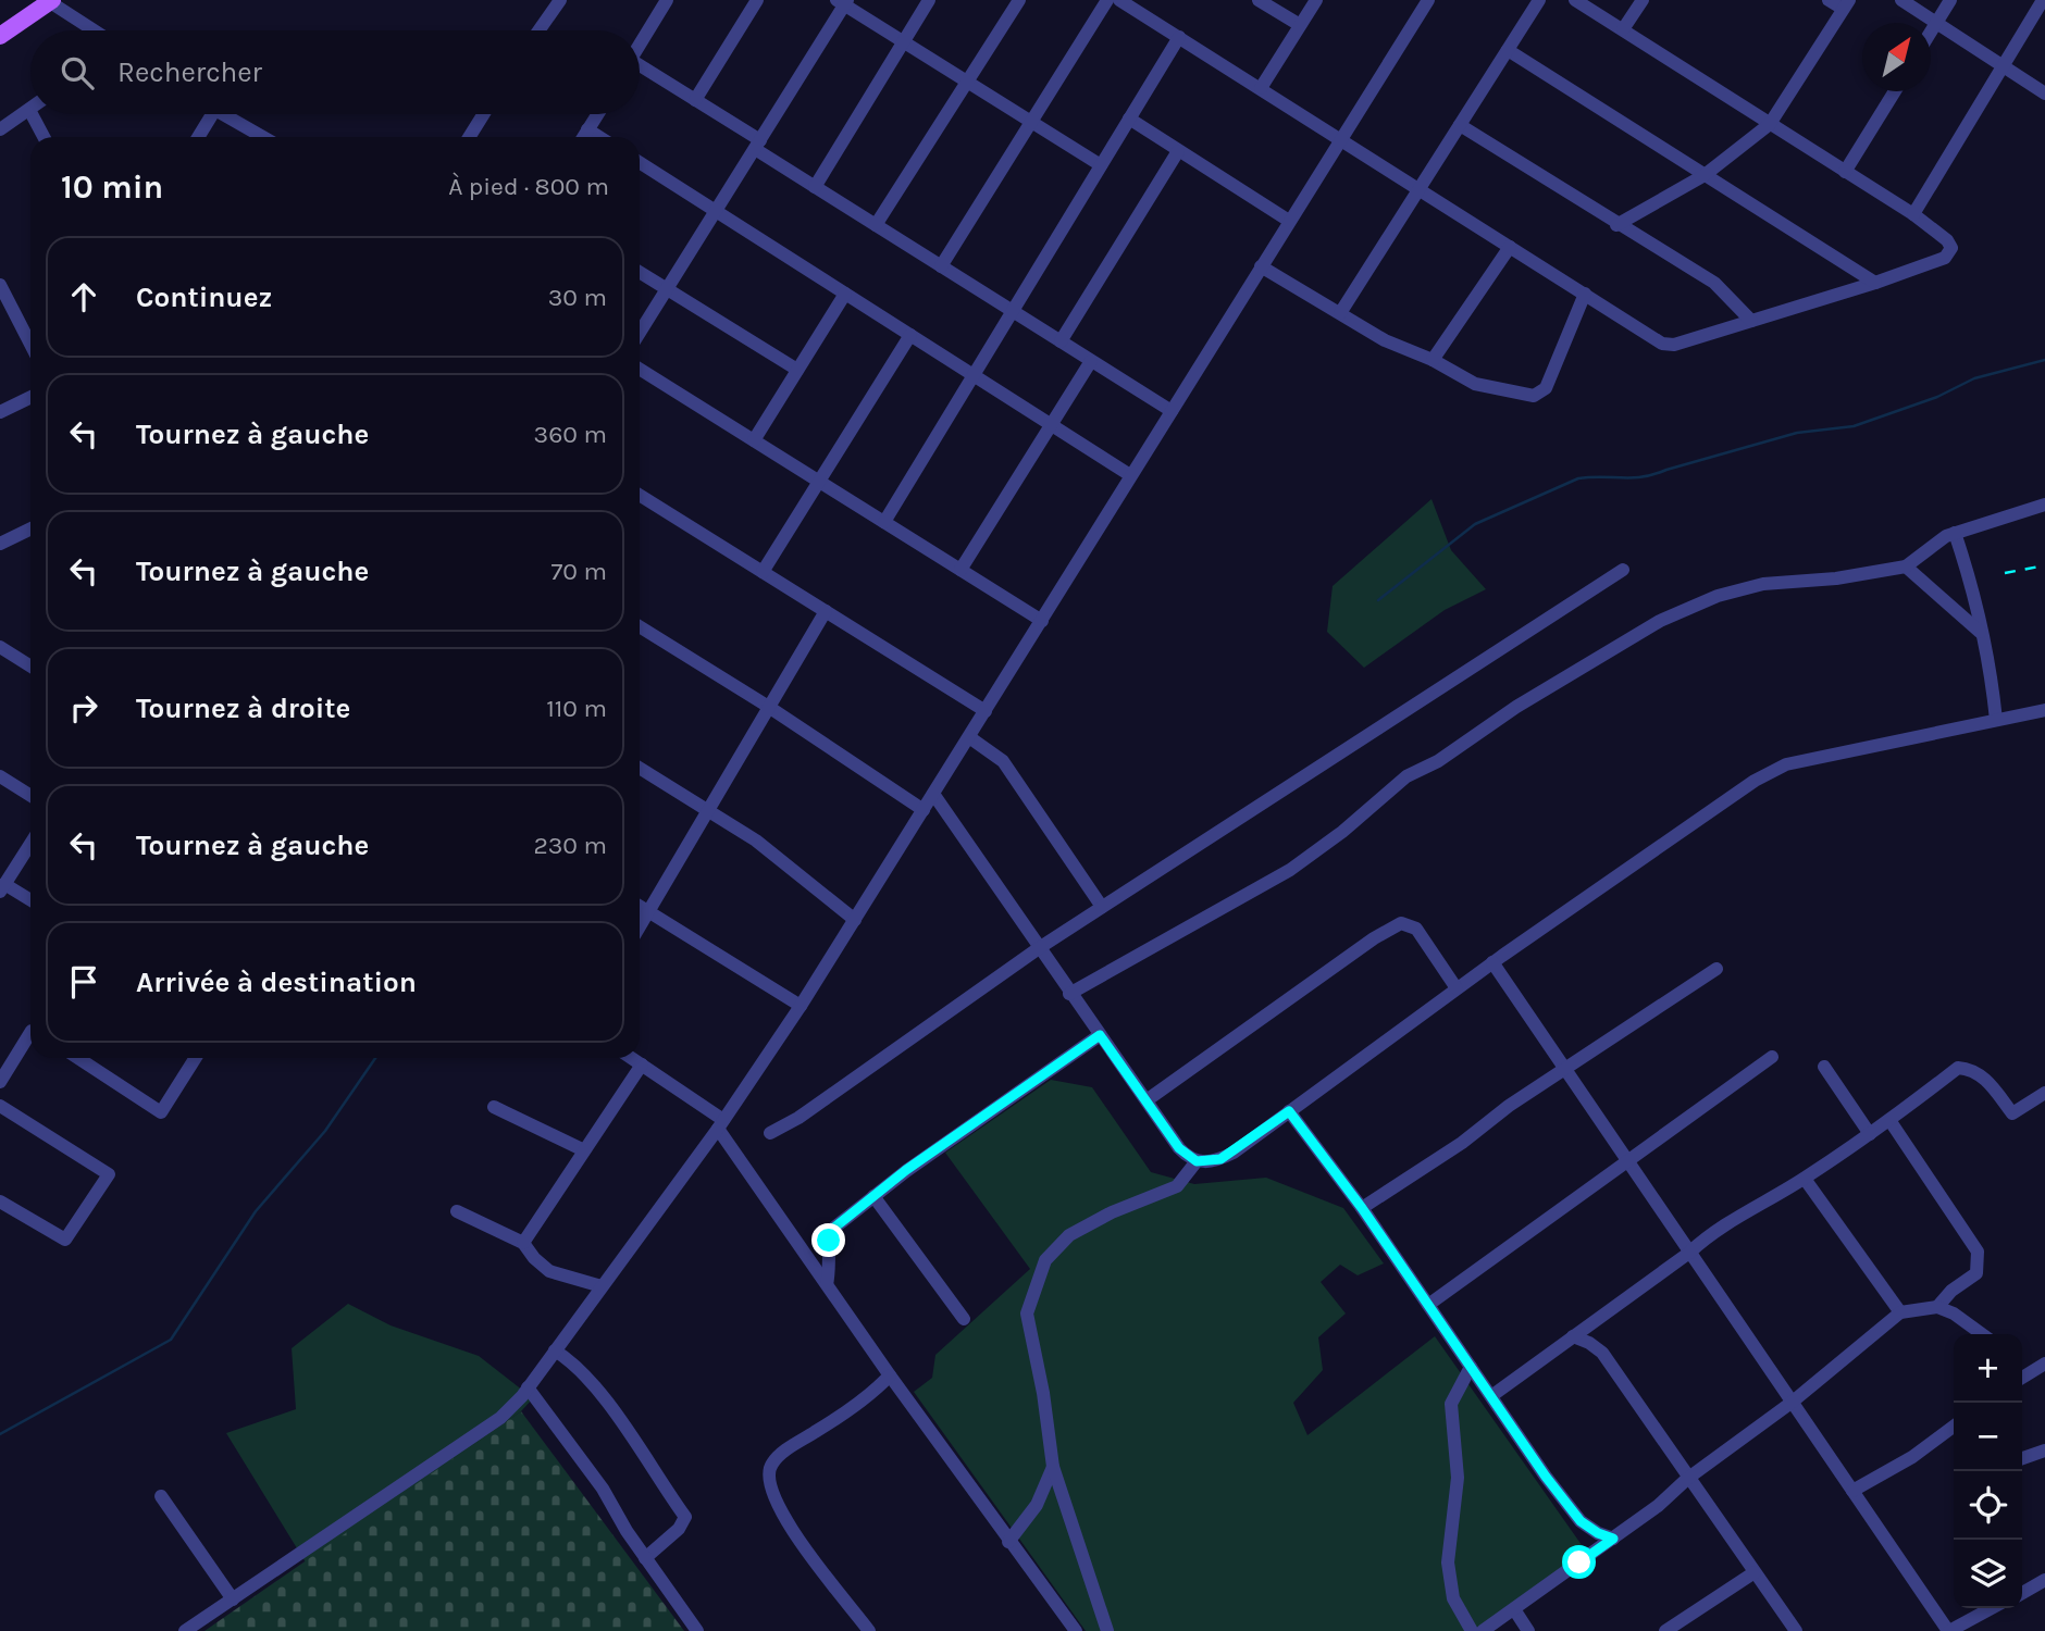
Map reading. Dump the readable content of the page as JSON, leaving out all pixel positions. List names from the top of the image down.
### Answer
{
  "north": "top right",
  "page": {
    "search": "Rechercher",
    "heading": ["10 min", "À pied · 800 m"],
    "list": [
      ["Continuez", "30 m"],
      ["Tournez à gauche", "360 m"],
      ["Tournez à gauche", "70 m"],
      ["Tournez à droite", "110 m"],
      ["Tournez à gauche", "230 m"],
      "Arrivée à destination"
    ],
    "map_buttons": ["+", "−"]
  }
}
